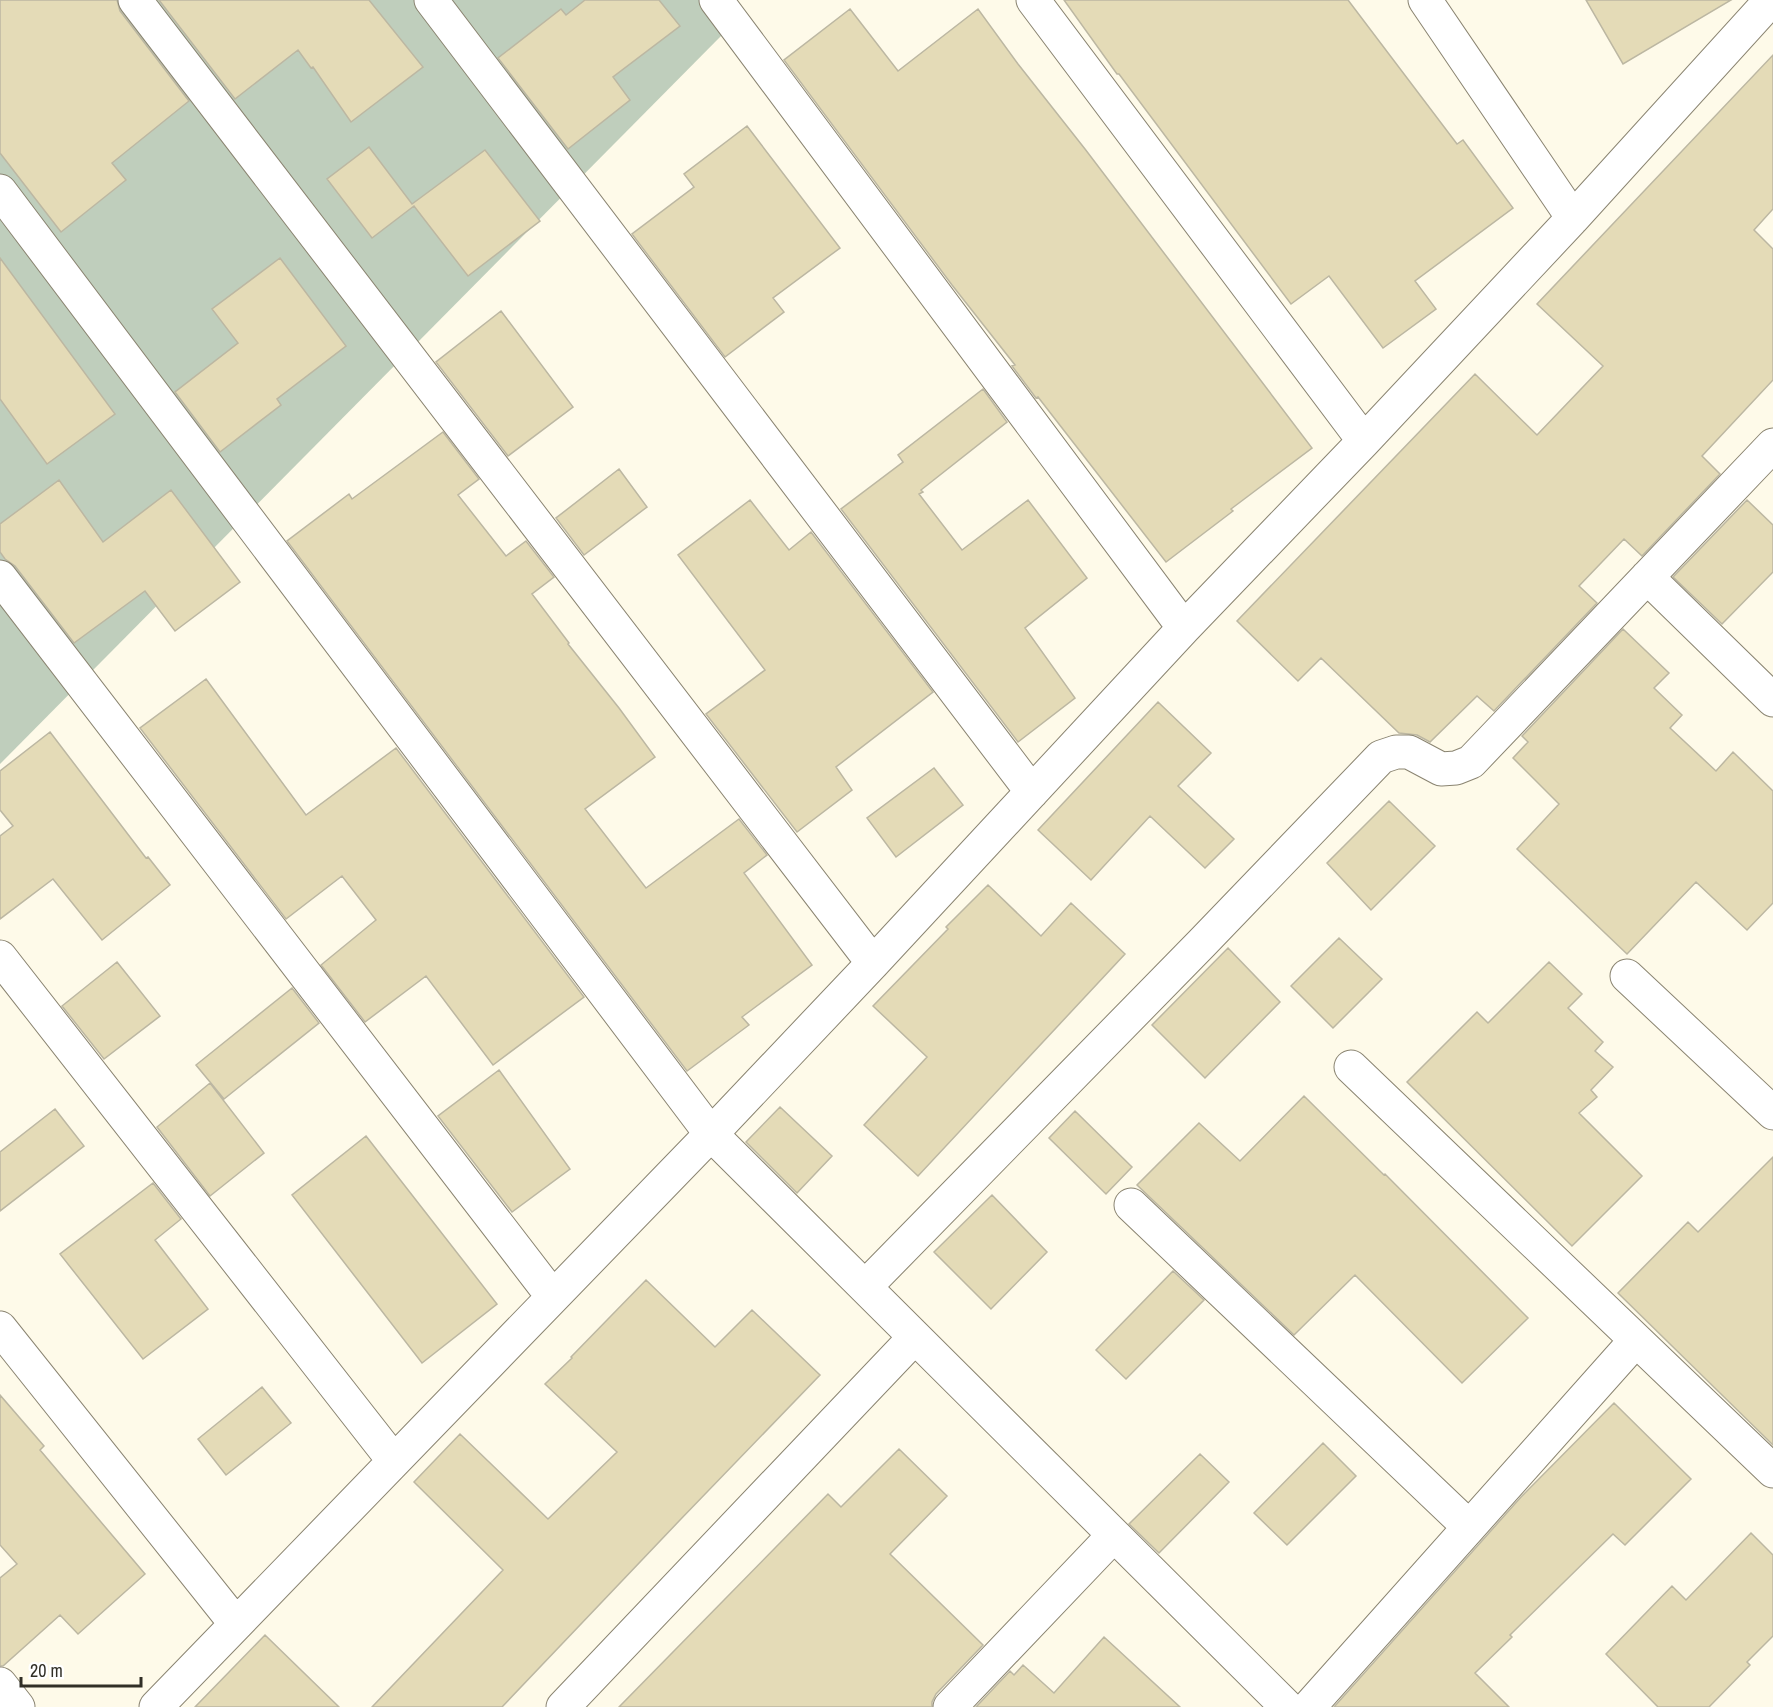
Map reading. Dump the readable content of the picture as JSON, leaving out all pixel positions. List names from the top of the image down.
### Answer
{
  "scale_bar": "20 m"
}
